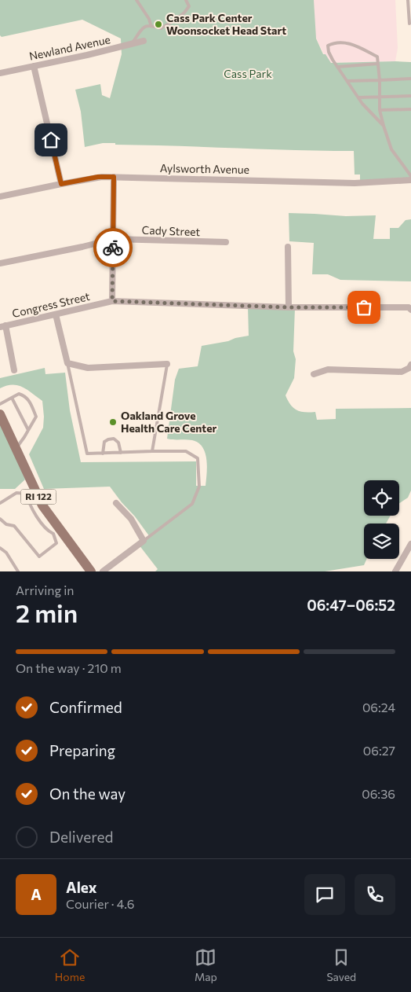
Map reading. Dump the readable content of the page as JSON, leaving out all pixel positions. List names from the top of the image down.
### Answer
{
  "streets": {
    "main road": ["RI 122"],
    "street": [
      "Newland Avenue",
      "Aylsworth Avenue",
      "Cady Street",
      "Congress Street"
    ]
  },
  "parks": ["Cass Park"],
  "places": ["Cass Park Center Woonsocket Head Start", "Oakland Grove Health Care Center"],
  "page": {
    "heading": ["2 min", "Arriving in", "06:47–06:52"],
    "panel": ["Alex", "Courier · 4.6"],
    "bar": "On the way · 210 m",
    "list": [
      ["Confirmed", "06:24"],
      ["Preparing", "06:27"],
      ["On the way", "06:36"],
      "Delivered"
    ],
    "round": "A",
    "tabs": ["Home", "Map", "Saved"]
  }
}
